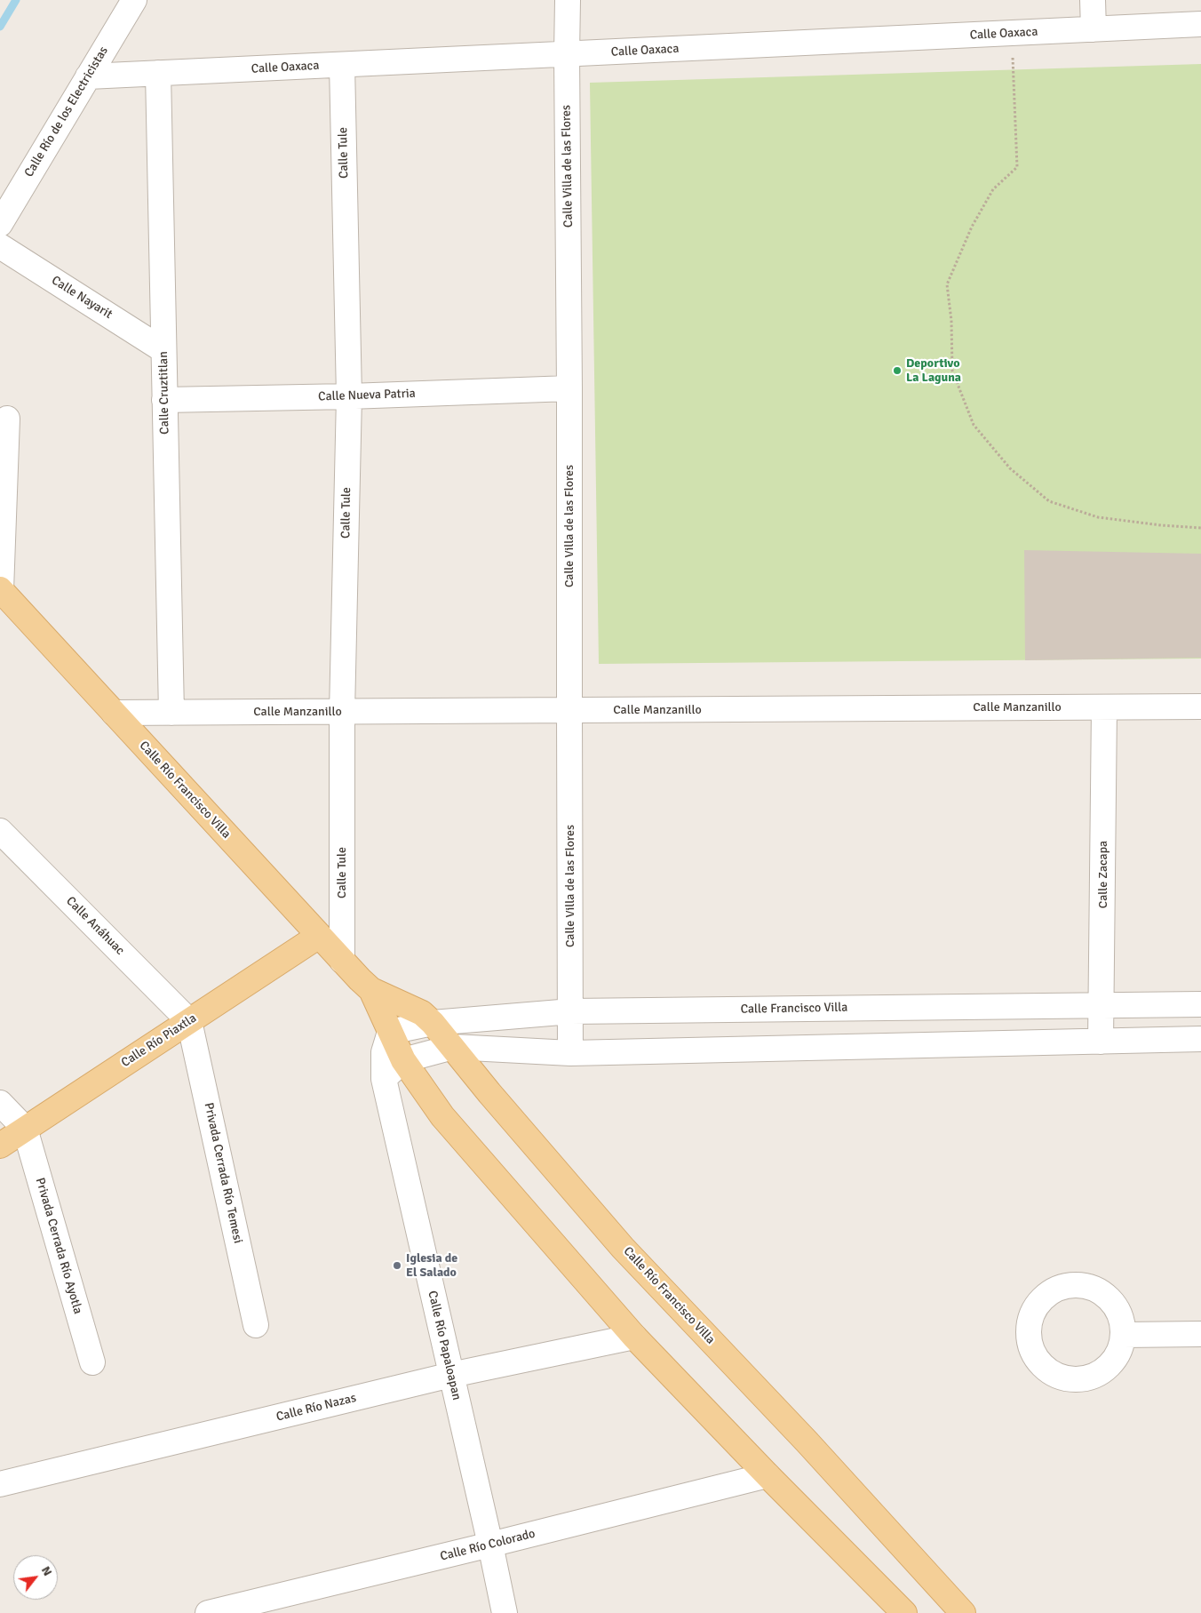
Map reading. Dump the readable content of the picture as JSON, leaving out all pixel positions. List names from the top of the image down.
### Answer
{
  "streets": {
    "main road": ["Calle Río Francisco Villa", "Calle Río Piaxtla"],
    "street": [
      "Calle Oaxaca",
      "Calle Río de los Electricistas",
      "Calle Tule",
      "Calle Villa de las Flores",
      "Calle Nayarit",
      "Calle Cruztitlan",
      "Calle Nueva Patria",
      "Calle Manzanillo",
      "Calle Zacapa",
      "Calle Anáhuac",
      "Calle Francisco Villa",
      "Privada Cerrada Río Temesi",
      "Privada Cerrada Río Ayotla",
      "Calle Río Papaloapan",
      "Calle Río Nazas",
      "Calle Río Colorado"
    ]
  },
  "crossings": [
    ["Calle Oaxaca", "Calle Río de los Electricistas"],
    ["Calle Oaxaca", "Calle Tule"],
    ["Calle Oaxaca", "Calle Villa de las Flores"],
    ["Calle Oaxaca", "Calle Cruztitlan"],
    ["Calle Tule", "Calle Nueva Patria"],
    ["Calle Tule", "Calle Manzanillo"],
    ["Calle Tule", "Calle Río Francisco Villa"],
    ["Calle Villa de las Flores", "Calle Nueva Patria"],
    ["Calle Villa de las Flores", "Calle Manzanillo"],
    ["Calle Villa de las Flores", "Calle Francisco Villa"],
    ["Calle Nayarit", "Calle Cruztitlan"],
    ["Calle Cruztitlan", "Calle Nueva Patria"],
    ["Calle Cruztitlan", "Calle Manzanillo"],
    ["Calle Manzanillo", "Calle Río Francisco Villa"],
    ["Calle Manzanillo", "Calle Zacapa"],
    ["Calle Río Francisco Villa", "Calle Francisco Villa"],
    ["Calle Río Francisco Villa", "Calle Río Piaxtla"],
    ["Calle Río Francisco Villa", "Calle Río Papaloapan"],
    ["Calle Río Francisco Villa", "Calle Río Nazas"],
    ["Calle Río Francisco Villa", "Calle Río Colorado"],
    ["Calle Zacapa", "Calle Francisco Villa"],
    ["Calle Anáhuac", "Calle Río Piaxtla"],
    ["Calle Anáhuac", "Privada Cerrada Río Temesi"],
    ["Calle Francisco Villa", "Calle Río Papaloapan"],
    ["Calle Río Piaxtla", "Privada Cerrada Río Temesi"],
    ["Calle Río Piaxtla", "Privada Cerrada Río Ayotla"],
    ["Calle Río Papaloapan", "Calle Río Nazas"],
    ["Calle Río Papaloapan", "Calle Río Colorado"]
  ],
  "places": ["Deportivo La Laguna", "Iglesia de El Salado"],
  "north": "top right"
}
